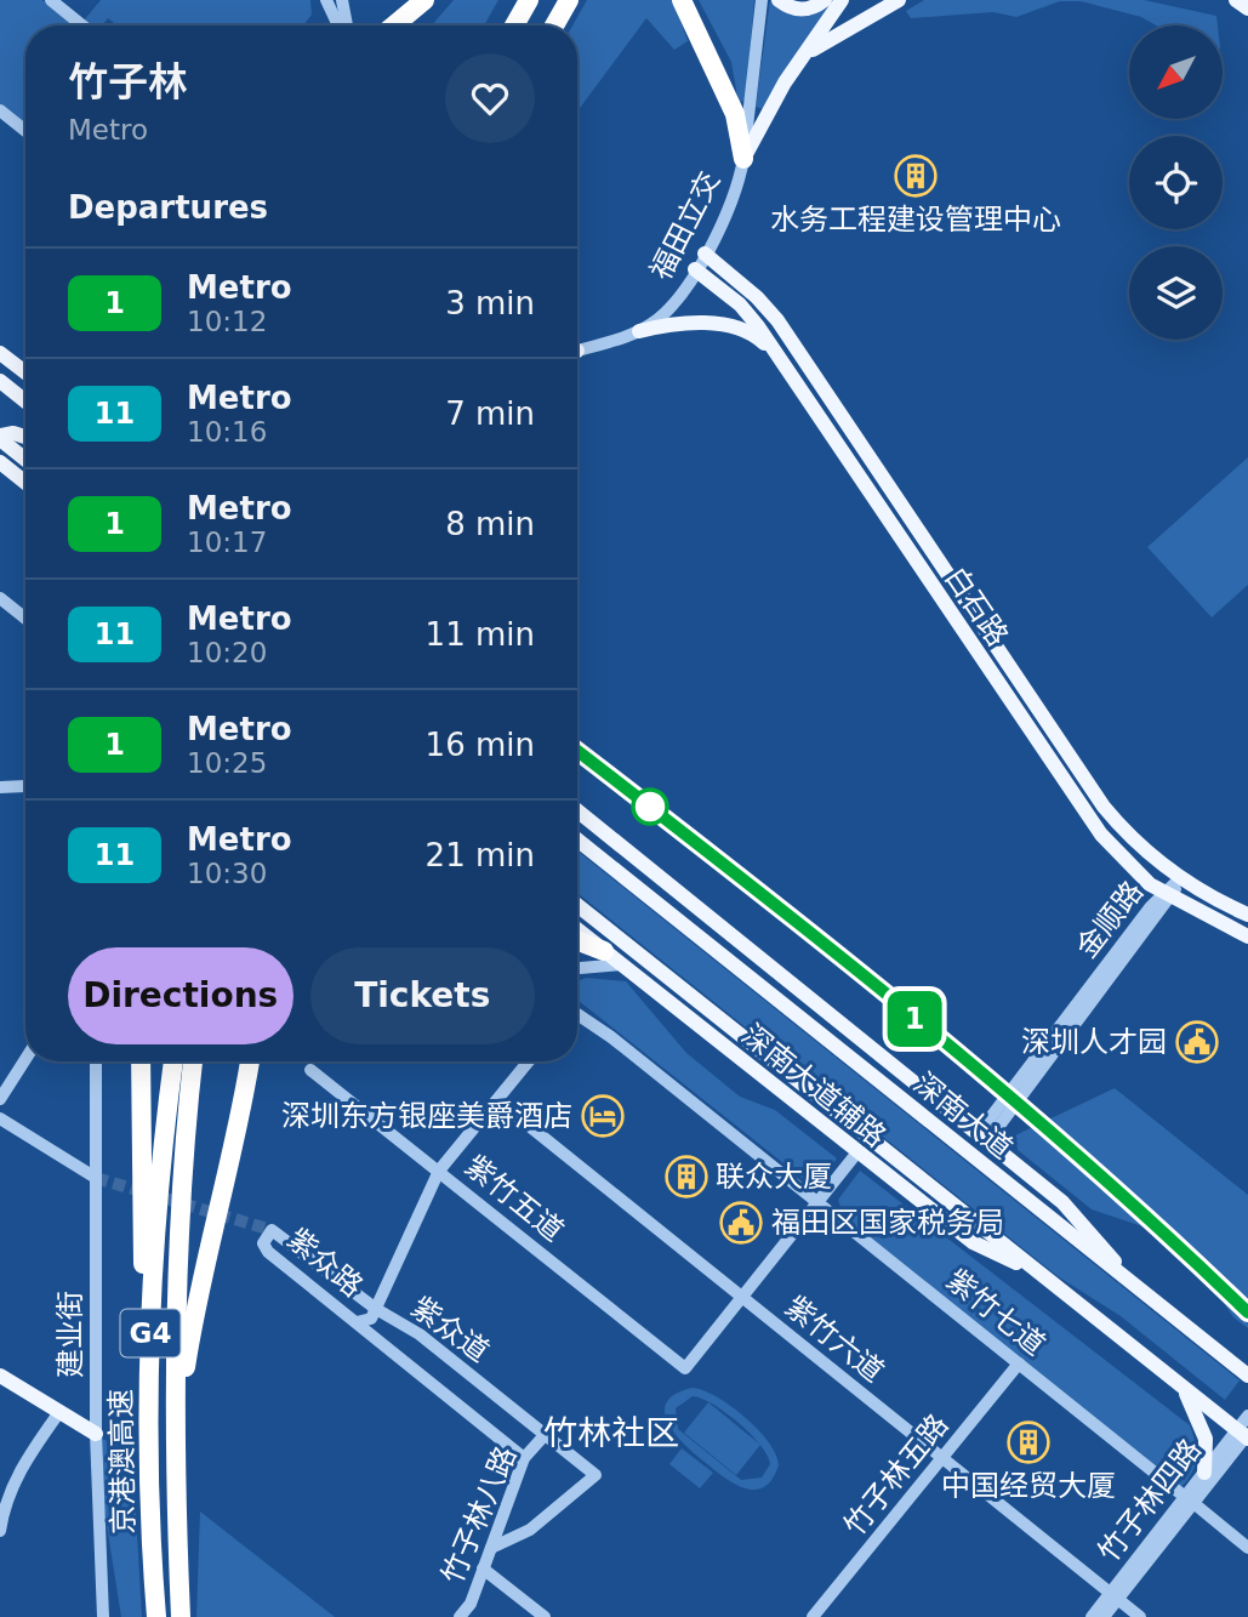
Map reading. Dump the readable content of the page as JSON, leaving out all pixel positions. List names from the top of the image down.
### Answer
{
  "streets": {
    "highway": ["G4", "京港澳高速"],
    "main road": ["白石路", "深南大道辅路", "深南大道"],
    "street": [
      "福田立交",
      "金顺路",
      "紫竹五道",
      "紫众路",
      "紫竹七道",
      "紫众道",
      "建业街",
      "紫竹六道",
      "竹子林五路",
      "竹子林四路",
      "竹子林八路"
    ]
  },
  "crossings": [
    ["福田立交", "白石路"],
    ["白石路", "金顺路"],
    ["紫竹五道", "紫竹六道"],
    ["紫众路", "紫众道"],
    ["紫众路", "竹子林八路"],
    ["紫竹七道", "竹子林五路"],
    ["紫竹七道", "竹子林四路"],
    ["紫众道", "竹子林八路"],
    ["紫竹六道", "竹子林五路"],
    ["紫竹六道", "竹子林四路"]
  ],
  "districts": ["竹林社区"],
  "places": {
    "building": ["水务工程建设管理中心", "联众大厦", "中国经贸大厦"],
    "public building": ["深圳人才园", "福田区国家税务局"],
    "hotel": ["深圳东方银座美爵酒店"]
  },
  "lines": ["metro line 1"],
  "north": "bottom left",
  "page": {
    "on_map": "1",
    "heading": [
      ["竹子林", "Metro"],
      "Departures"
    ],
    "list": [
      {
        "mark": "1",
        "name": "Metro",
        "note": "10:12",
        "value": "3 min"
      },
      {
        "mark": "11",
        "name": "Metro",
        "note": "10:16",
        "value": "7 min"
      },
      {
        "mark": "1",
        "name": "Metro",
        "note": "10:17",
        "value": "8 min"
      },
      {
        "mark": "11",
        "name": "Metro",
        "note": "10:20",
        "value": "11 min"
      },
      {
        "mark": "1",
        "name": "Metro",
        "note": "10:25",
        "value": "16 min"
      },
      {
        "mark": "11",
        "name": "Metro",
        "note": "10:30",
        "value": "21 min"
      }
    ],
    "buttons": ["Directions", "Tickets"]
  }
}
